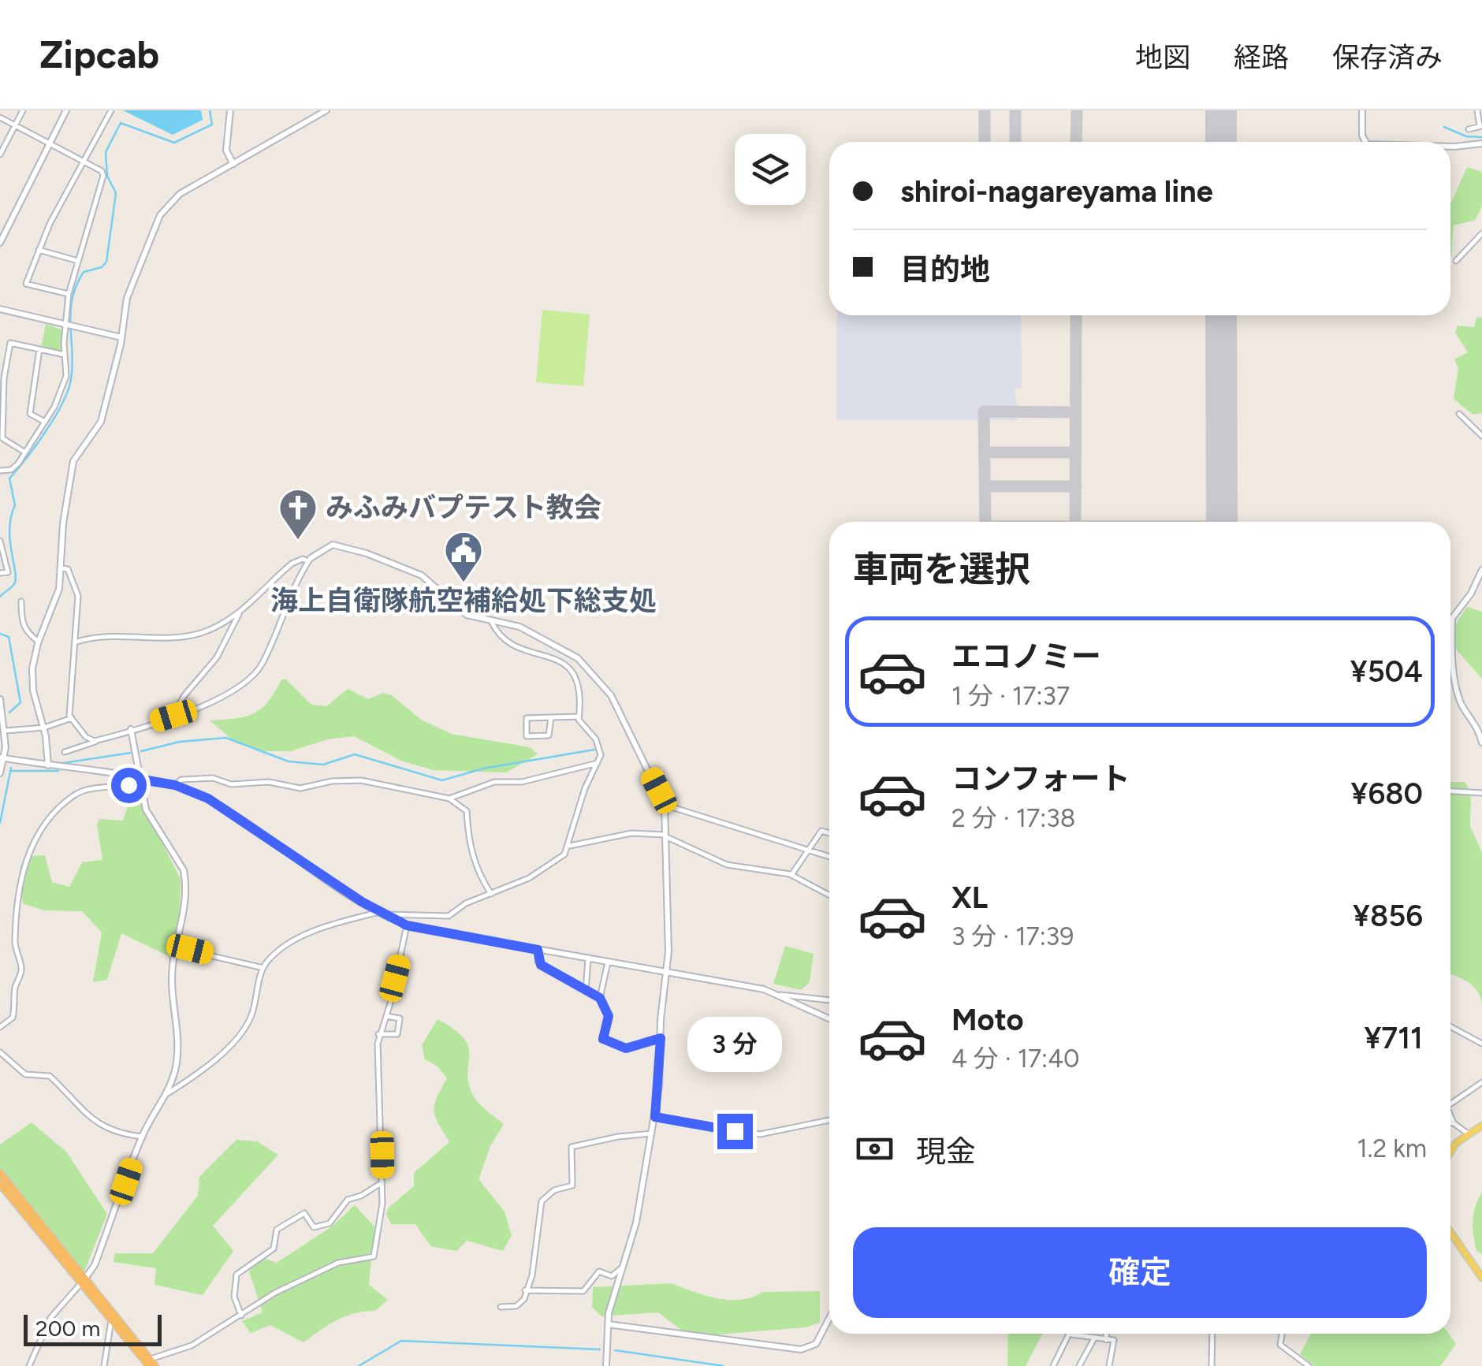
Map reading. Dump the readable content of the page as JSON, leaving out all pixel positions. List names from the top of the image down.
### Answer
{
  "places": {
    "church": ["みふみバプテスト教会"],
    "public building": ["海上自衛隊航空補給処下総支処"]
  },
  "scale_bar": "200 m",
  "page": {
    "header": "Zipcab",
    "nav": ["地図", "経路", "保存済み"],
    "banner": ["shiroi-nagareyama line", "目的地"],
    "heading": "車両を選択",
    "list": [
      {
        "name": "エコノミー",
        "note": "1 分 · 17:37",
        "value": "¥504"
      },
      {
        "name": "コンフォート",
        "note": "2 分 · 17:38",
        "value": "¥680"
      },
      {
        "name": "XL",
        "note": "3 分 · 17:39",
        "value": "¥856"
      },
      {
        "name": "Moto",
        "note": "4 分 · 17:40",
        "value": "¥711"
      }
    ],
    "bubble": "3 分",
    "pay": ["現金", "1.2 km"],
    "buttons": "確定",
    "scale": "200 m"
  }
}
